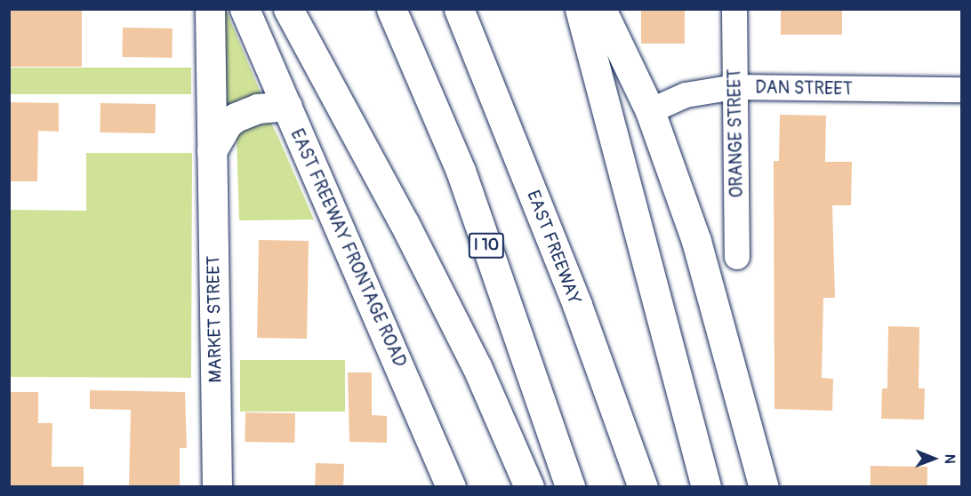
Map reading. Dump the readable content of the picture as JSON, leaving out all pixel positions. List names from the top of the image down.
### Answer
{
  "streets": {
    "main road": [
      "I 10",
      "EAST FREEWAY",
      "EAST FREEWAY FRONTAGE ROAD",
      "MARKET STREET"
    ],
    "street": ["DAN STREET", "ORANGE STREET"]
  },
  "crossings": [
    ["DAN STREET", "ORANGE STREET"]
  ],
  "north": "right"
}
